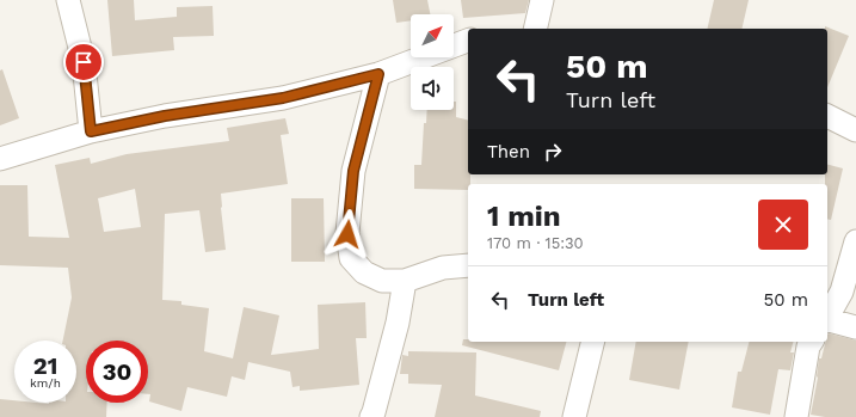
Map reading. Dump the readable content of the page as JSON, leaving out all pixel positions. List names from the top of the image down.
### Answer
{
  "north": "top right",
  "page": {
    "turn": ["50 m", "Turn left"],
    "then": "Then",
    "heading": ["1 min", "170 m · 15:30"],
    "list": [
      {
        "name": "Turn left",
        "value": "50 m"
      }
    ],
    "speed": "21 km/h",
    "limit": "30"
  }
}
